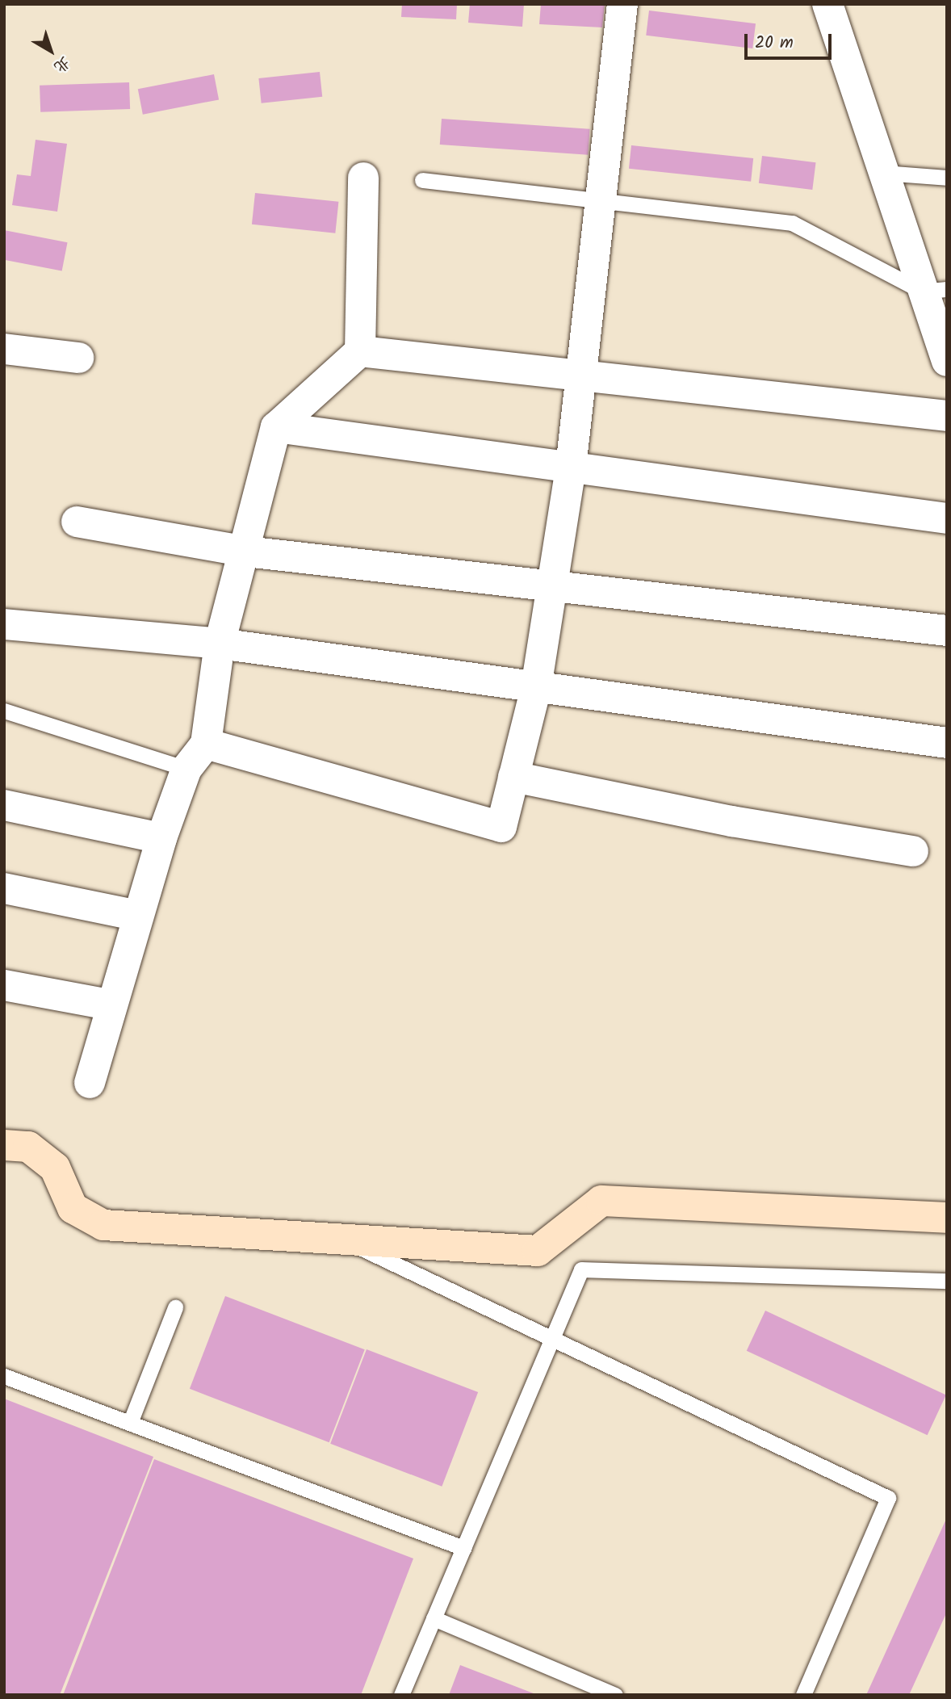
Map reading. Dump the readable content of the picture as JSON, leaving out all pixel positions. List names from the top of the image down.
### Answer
{
  "scale_bar": "20 m",
  "north": "bottom right"
}
